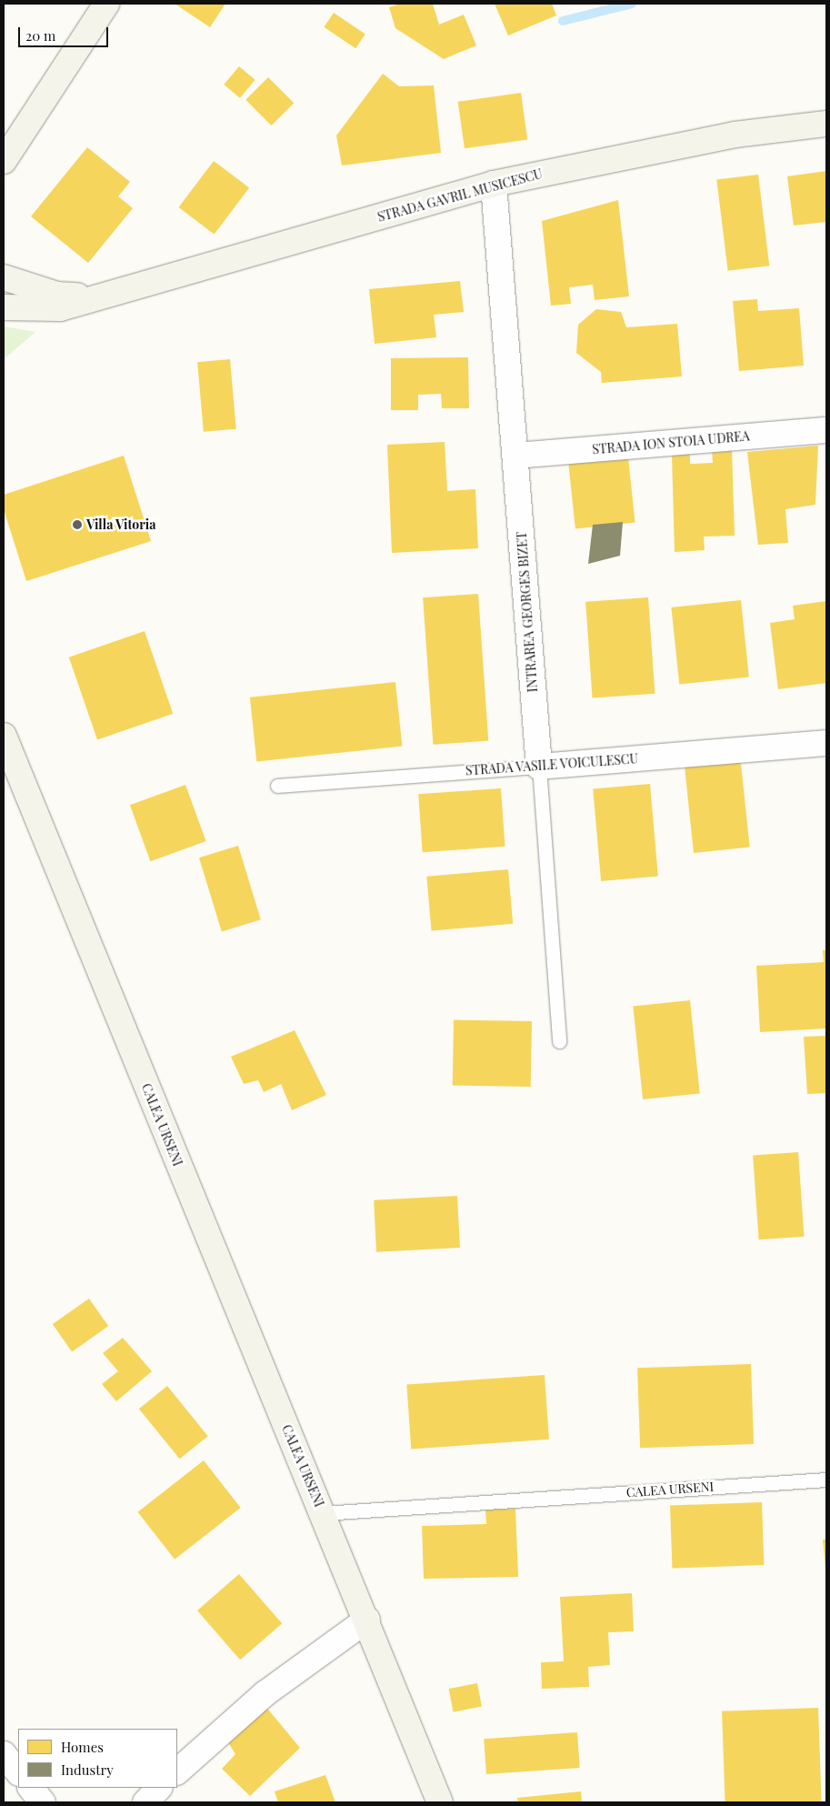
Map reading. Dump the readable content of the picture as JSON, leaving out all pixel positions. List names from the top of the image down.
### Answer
{
  "streets": {
    "street": [
      "STRADA GAVRIL MUSICESCU",
      "STRADA ION STOIA UDREA",
      "INTRAREA GEORGES BIZET",
      "STRADA VASILE VOICULESCU",
      "CALEA URSENI"
    ]
  },
  "crossings": [
    ["STRADA GAVRIL MUSICESCU", "INTRAREA GEORGES BIZET"],
    ["STRADA ION STOIA UDREA", "INTRAREA GEORGES BIZET"],
    ["INTRAREA GEORGES BIZET", "STRADA VASILE VOICULESCU"]
  ],
  "places": ["Villa Vitoria"],
  "legend": ["Homes", "Industry"],
  "scale_bar": "20 m"
}
